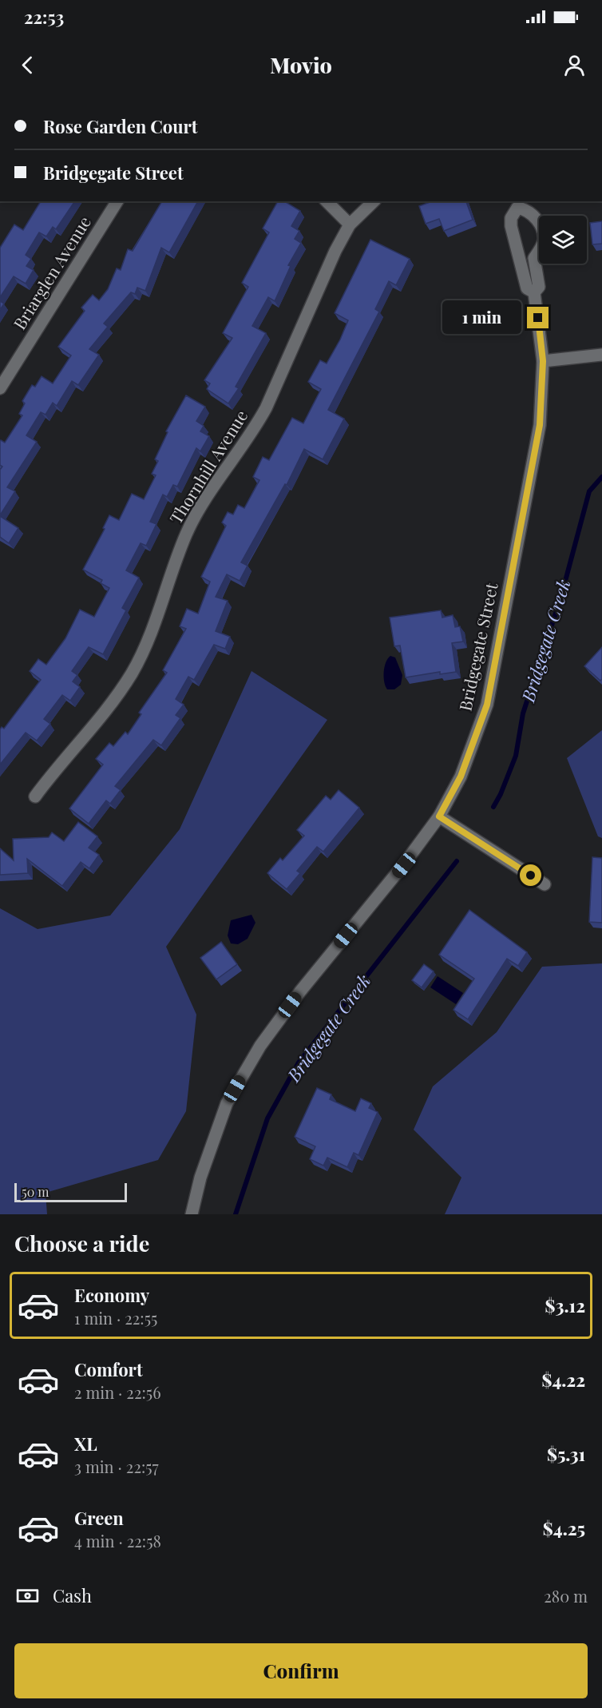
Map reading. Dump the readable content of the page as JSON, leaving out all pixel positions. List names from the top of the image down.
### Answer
{
  "streets": {
    "street": ["Briarglen Avenue", "Thornhill Avenue", "Bridgegate Street"]
  },
  "water": ["Bridgegate Creek"],
  "scale_bar": "50 m",
  "page": {
    "status": "22:53",
    "header": "Movio",
    "banner": ["Rose Garden Court", "Bridgegate Street"],
    "bubble": "1 min",
    "scale": "50 m",
    "heading": "Choose a ride",
    "list": [
      {
        "name": "Economy",
        "note": "1 min · 22:55",
        "value": "$3.12"
      },
      {
        "name": "Comfort",
        "note": "2 min · 22:56",
        "value": "$4.22"
      },
      {
        "name": "XL",
        "note": "3 min · 22:57",
        "value": "$5.31"
      },
      {
        "name": "Green",
        "note": "4 min · 22:58",
        "value": "$4.25"
      }
    ],
    "pay": ["Cash", "280 m"],
    "buttons": "Confirm"
  }
}
